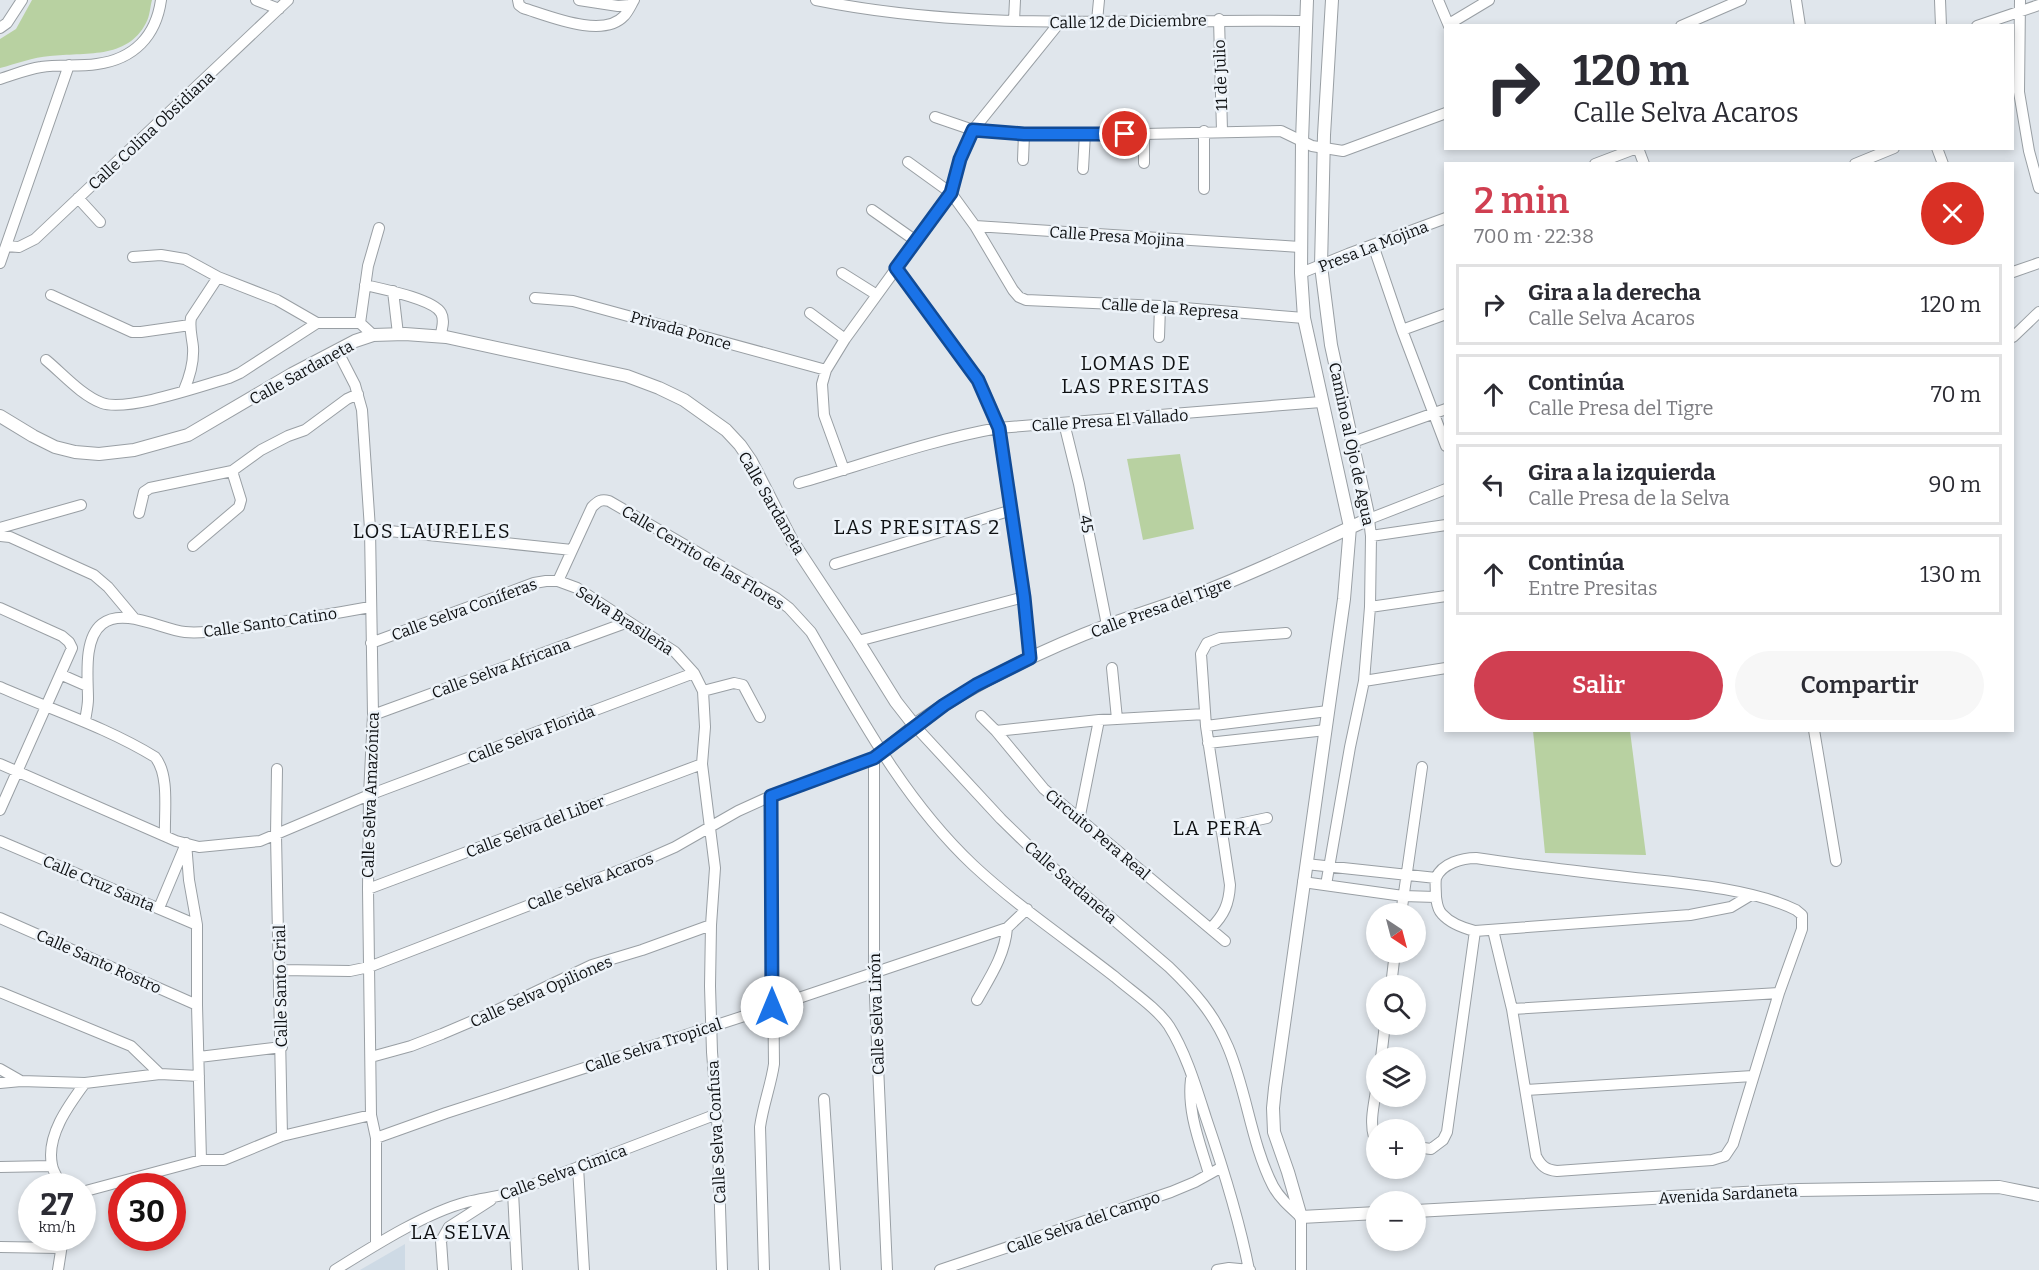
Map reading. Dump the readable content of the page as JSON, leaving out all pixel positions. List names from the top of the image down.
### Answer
{
  "streets": {
    "street": [
      "Calle 12 de Diciembre",
      "11 de Julio",
      "Calle Colina Obsidiana",
      "Calle Presa Mojina",
      "Presa La Mojina",
      "Calle de la Represa",
      "Privada Ponce",
      "Calle Sardaneta",
      "Calle Presa El Vallado",
      "Camino al Ojo de Agua",
      "45",
      "Calle Cerrito de las Flores",
      "Calle Presa del Tigre",
      "Calle Selva Coníferas",
      "Selva Brasileña",
      "Calle Santo Catino",
      "Calle Selva Africana",
      "Calle Selva Florida",
      "Calle Selva Amazónica",
      "Calle Selva del Liber",
      "Circuito Pera Real",
      "Calle Selva Acaros",
      "Calle Cruz Santa",
      "Calle Santo Rostro",
      "Calle Santo Grial",
      "Calle Selva Opiliones",
      "Calle Selva Lirón",
      "Calle Selva Tropical",
      "Calle Selva Confusa",
      "Calle Selva Cimica",
      "Avenida Sardaneta",
      "Calle Selva del Campo"
    ]
  },
  "crossings": [
    ["Calle 12 de Diciembre", "11 de Julio"],
    ["Calle 12 de Diciembre", "Camino al Ojo de Agua"],
    ["11 de Julio", "Camino al Ojo de Agua"],
    ["Calle Presa Mojina", "Calle de la Represa"],
    ["Calle Presa Mojina", "Camino al Ojo de Agua"],
    ["Presa La Mojina", "Camino al Ojo de Agua"],
    ["Calle de la Represa", "Camino al Ojo de Agua"],
    ["Calle Sardaneta", "Camino al Ojo de Agua"],
    ["Calle Sardaneta", "Calle Presa del Tigre"],
    ["Calle Sardaneta", "Calle Selva Amazónica"],
    ["Calle Presa El Vallado", "Camino al Ojo de Agua"],
    ["Calle Presa El Vallado", "45"],
    ["Camino al Ojo de Agua", "Calle Presa del Tigre"],
    ["45", "Calle Presa del Tigre"],
    ["Calle Cerrito de las Flores", "Calle Presa del Tigre"],
    ["Calle Cerrito de las Flores", "Selva Brasileña"],
    ["Calle Cerrito de las Flores", "Calle Selva Acaros"],
    ["Calle Cerrito de las Flores", "Calle Selva Lirón"],
    ["Calle Presa del Tigre", "Calle Selva Acaros"],
    ["Calle Presa del Tigre", "Calle Selva Lirón"],
    ["Calle Selva Coníferas", "Selva Brasileña"],
    ["Calle Selva Coníferas", "Calle Selva Amazónica"],
    ["Selva Brasileña", "Calle Selva Africana"],
    ["Selva Brasileña", "Calle Selva Florida"],
    ["Selva Brasileña", "Calle Selva Confusa"],
    ["Calle Santo Catino", "Calle Selva Amazónica"],
    ["Calle Selva Africana", "Calle Selva Amazónica"],
    ["Calle Selva Florida", "Calle Selva Amazónica"],
    ["Calle Selva Florida", "Calle Santo Grial"],
    ["Calle Selva Florida", "Calle Selva Confusa"],
    ["Calle Selva Amazónica", "Calle Selva del Liber"],
    ["Calle Selva Amazónica", "Calle Selva Acaros"],
    ["Calle Selva Amazónica", "Calle Selva Opiliones"],
    ["Calle Selva Amazónica", "Calle Selva Tropical"],
    ["Calle Selva Amazónica", "Calle Selva Cimica"],
    ["Calle Selva del Liber", "Calle Selva Confusa"],
    ["Calle Selva Acaros", "Calle Santo Grial"],
    ["Calle Selva Acaros", "Calle Selva Lirón"],
    ["Calle Selva Acaros", "Calle Selva Confusa"],
    ["Calle Selva Opiliones", "Calle Selva Confusa"],
    ["Calle Selva Lirón", "Calle Selva Tropical"],
    ["Calle Selva Tropical", "Calle Selva Confusa"],
    ["Calle Selva Confusa", "Calle Selva Cimica"]
  ],
  "districts": [
    "LOMAS DE LAS PRESITAS",
    "LAS PRESITAS 2",
    "LOS LAURELES",
    "LA PERA",
    "LA SELVA"
  ],
  "north": "bottom right",
  "page": {
    "turn": ["120 m", "Calle Selva Acaros"],
    "heading": ["2 min", "700 m · 22:38"],
    "list": [
      {
        "name": "Gira a la derecha",
        "note": "Calle Selva Acaros",
        "value": "120 m"
      },
      {
        "name": "Continúa",
        "note": "Calle Presa del Tigre",
        "value": "70 m"
      },
      {
        "name": "Gira a la izquierda",
        "note": "Calle Presa de la Selva",
        "value": "90 m"
      },
      {
        "name": "Continúa",
        "note": "Entre Presitas",
        "value": "130 m"
      }
    ],
    "buttons": ["Salir", "Compartir"],
    "map_buttons": ["+", "−"],
    "speed": "27 km/h",
    "limit": "30"
  }
}
